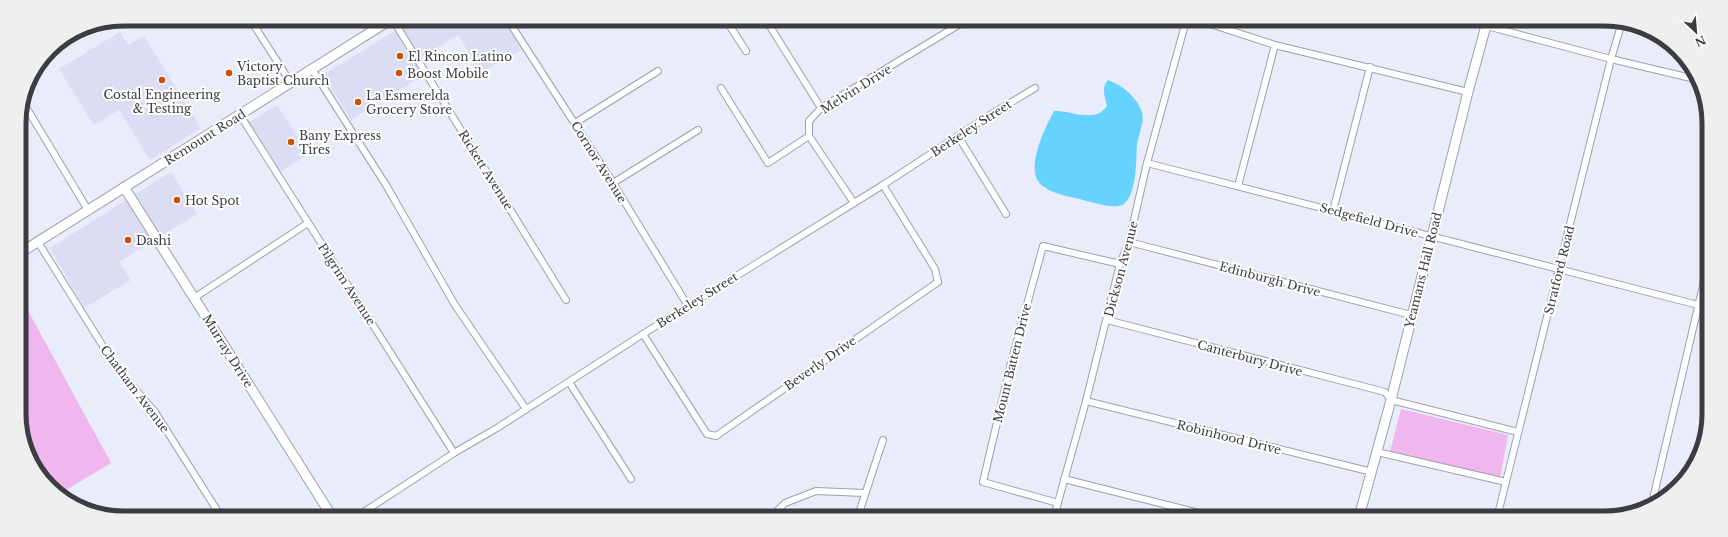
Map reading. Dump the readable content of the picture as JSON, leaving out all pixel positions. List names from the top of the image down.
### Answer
{
  "streets": {
    "street": [
      "Melvin Drive",
      "Berkeley Street",
      "Remount Road",
      "Cornor Avenue",
      "Rickett Avenue",
      "Sedgefield Drive",
      "Dickson Avenue",
      "Yeamans Hall Road",
      "Stratford Road",
      "Edinburgh Drive",
      "Pilgrim Avenue",
      "Murray Drive",
      "Canterbury Drive",
      "Beverly Drive",
      "Mount Batten Drive",
      "Chatham Avenue",
      "Robinhood Drive"
    ]
  },
  "crossings": [
    ["Berkeley Street", "Cornor Avenue"],
    ["Berkeley Street", "Pilgrim Avenue"],
    ["Berkeley Street", "Beverly Drive"],
    ["Remount Road", "Pilgrim Avenue"],
    ["Remount Road", "Murray Drive"],
    ["Remount Road", "Chatham Avenue"],
    ["Sedgefield Drive", "Dickson Avenue"],
    ["Sedgefield Drive", "Yeamans Hall Road"],
    ["Sedgefield Drive", "Stratford Road"],
    ["Dickson Avenue", "Edinburgh Drive"],
    ["Dickson Avenue", "Canterbury Drive"],
    ["Dickson Avenue", "Mount Batten Drive"],
    ["Dickson Avenue", "Robinhood Drive"],
    ["Yeamans Hall Road", "Edinburgh Drive"],
    ["Yeamans Hall Road", "Canterbury Drive"],
    ["Yeamans Hall Road", "Robinhood Drive"],
    ["Stratford Road", "Canterbury Drive"]
  ],
  "places": [
    "El Rincon Latino",
    "Victory Baptist Church",
    "Boost Mobile",
    "Costal Engineering & Testing",
    "La Esmerelda Grocery Store",
    "Bany Express Tires",
    "Hot Spot",
    "Dashi"
  ],
  "north": "bottom right"
}
